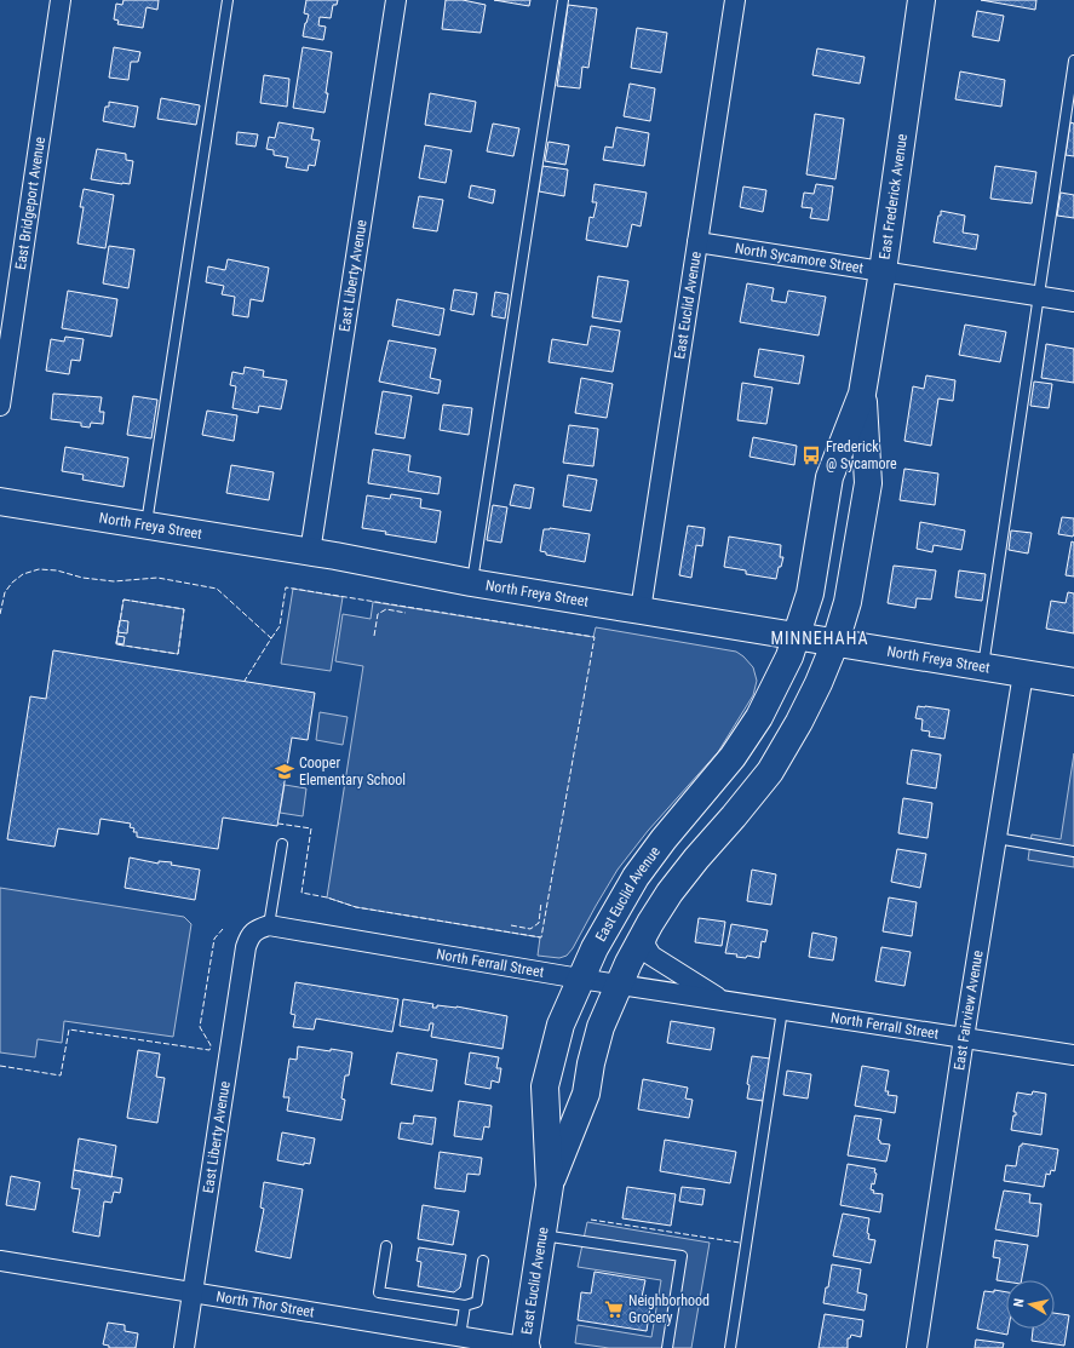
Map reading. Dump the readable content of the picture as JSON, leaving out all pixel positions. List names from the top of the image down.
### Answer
{
  "streets": {
    "main road": ["East Frederick Avenue", "East Euclid Avenue", "North Freya Street"],
    "street": [
      "East Bridgeport Avenue",
      "North Sycamore Street",
      "East Liberty Avenue",
      "North Ferrall Street",
      "East Fairview Avenue",
      "North Thor Street"
    ]
  },
  "crossings": [
    ["East Frederick Avenue", "North Sycamore Street"],
    ["East Frederick Avenue", "East Euclid Avenue"],
    ["East Frederick Avenue", "North Freya Street"],
    ["North Sycamore Street", "East Euclid Avenue"],
    ["East Liberty Avenue", "North Freya Street"],
    ["East Liberty Avenue", "North Ferrall Street"],
    ["East Liberty Avenue", "North Thor Street"],
    ["East Euclid Avenue", "North Freya Street"],
    ["East Euclid Avenue", "North Ferrall Street"],
    ["East Euclid Avenue", "North Thor Street"],
    ["North Freya Street", "East Fairview Avenue"],
    ["North Ferrall Street", "East Fairview Avenue"]
  ],
  "districts": ["MINNEHAHA"],
  "places": {
    "bus stop": ["Frederick @ Sycamore"],
    "school or university": ["Cooper Elementary School"],
    "supermarket": ["Neighborhood Grocery"]
  },
  "north": "left"
}
